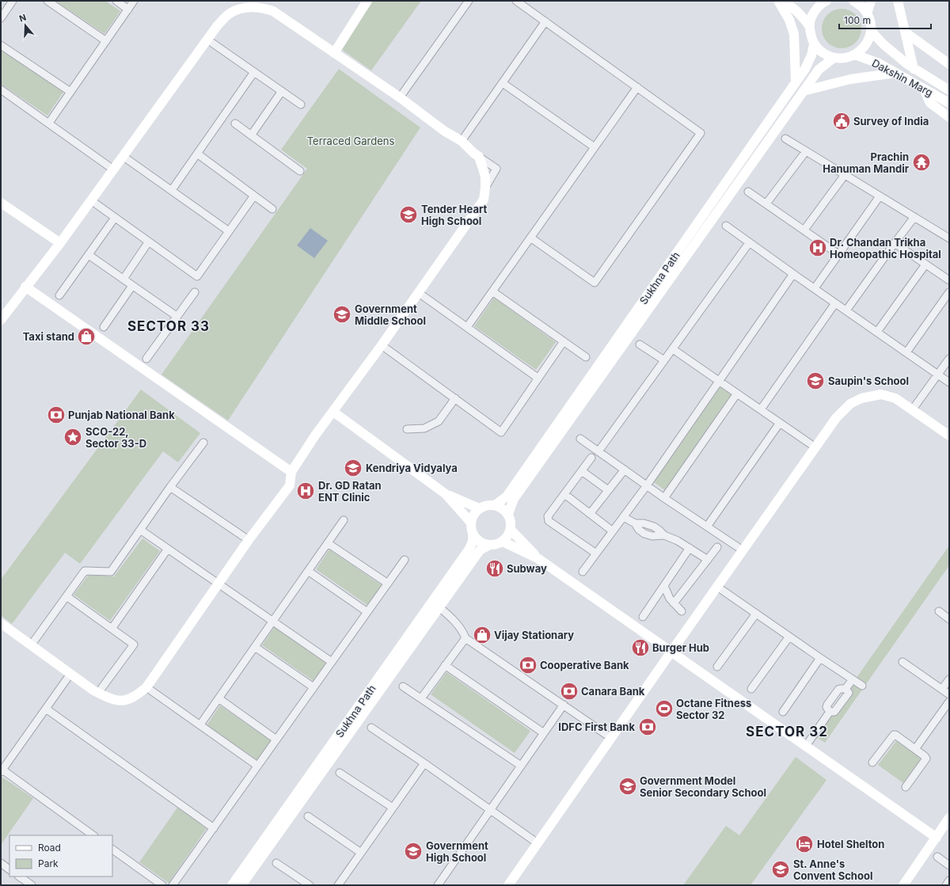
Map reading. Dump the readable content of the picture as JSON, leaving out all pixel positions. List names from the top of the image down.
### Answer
{
  "streets": {
    "street": ["Dakshin Marg", "Sukhna Path"]
  },
  "districts": ["SECTOR 33", "SECTOR 32"],
  "parks": ["Terraced Gardens"],
  "places": {
    "public building": ["Survey of India"],
    "temple": ["Prachin Hanuman Mandir"],
    "school or university": [
      "Tender Heart High School",
      "Government Middle School",
      "Saupin's School",
      "Kendriya Vidyalya",
      "Government Model Senior Secondary School",
      "Government High School",
      "St. Anne's Convent School"
    ],
    "hospital": ["Dr. Chandan Trikha Homeopathic Hospital", "Dr. GD Ratan ENT Clinic"],
    "shop": ["Taxi stand", "Vijay Stationary"],
    "bank": [
      "Punjab National Bank",
      "Cooperative Bank",
      "Canara Bank",
      "IDFC First Bank"
    ],
    "place": ["SCO-22, Sector 33-D"],
    "restaurant": ["Subway", "Burger Hub"],
    "sports": ["Octane Fitness Sector 32"],
    "hotel": ["Hotel Shelton"]
  },
  "legend": ["Road", "Park"],
  "scale_bar": "100 m",
  "north": "top"
}
